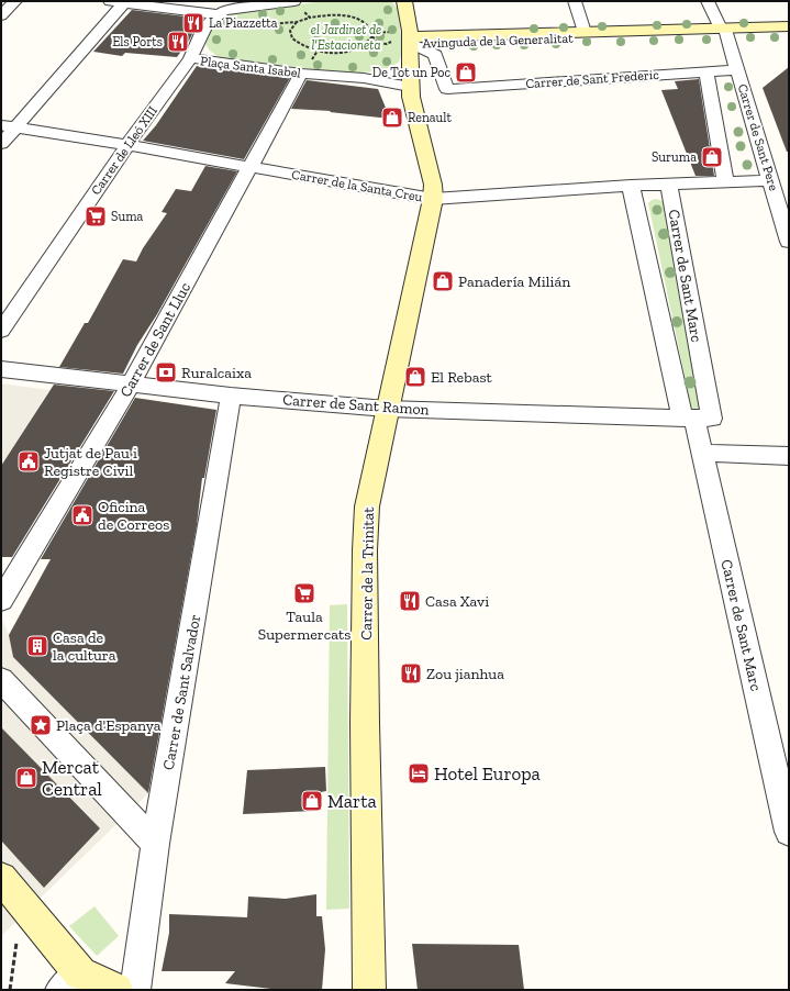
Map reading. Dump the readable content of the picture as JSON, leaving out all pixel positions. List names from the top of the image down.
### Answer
{
  "streets": {
    "street": [
      "Avinguda de la Generalitat",
      "Plaça Santa Isabel",
      "Carrer de Sant Frederic",
      "Carrer de Sant Pere",
      "Carrer de Lleó XIII",
      "Carrer de la Santa Creu",
      "Carrer de Sant Marc",
      "Carrer de Sant Lluc",
      "Carrer de Sant Ramon",
      "Carrer de la Trinitat",
      "Carrer de Sant Salvador"
    ]
  },
  "crossings": [
    ["Avinguda de la Generalitat", "Carrer de Sant Frederic"],
    ["Avinguda de la Generalitat", "Carrer de Sant Pere"],
    ["Avinguda de la Generalitat", "Carrer de la Trinitat"],
    ["Plaça Santa Isabel", "Carrer de Lleó XIII"],
    ["Plaça Santa Isabel", "Carrer de Sant Lluc"],
    ["Plaça Santa Isabel", "Carrer de la Trinitat"],
    ["Carrer de Sant Frederic", "Carrer de Sant Pere"],
    ["Carrer de Sant Frederic", "Carrer de la Trinitat"],
    ["Carrer de Sant Pere", "Carrer de la Santa Creu"],
    ["Carrer de Lleó XIII", "Carrer de la Santa Creu"],
    ["Carrer de la Santa Creu", "Carrer de Sant Marc"],
    ["Carrer de la Santa Creu", "Carrer de Sant Lluc"],
    ["Carrer de la Santa Creu", "Carrer de la Trinitat"],
    ["Carrer de Sant Marc", "Carrer de Sant Ramon"],
    ["Carrer de Sant Lluc", "Carrer de Sant Ramon"],
    ["Carrer de Sant Ramon", "Carrer de la Trinitat"],
    ["Carrer de Sant Ramon", "Carrer de Sant Salvador"]
  ],
  "parks": ["el Jardinet de l'Estacioneta"],
  "places": {
    "restaurant": [
      "La Piazzetta",
      "Els Ports",
      "Casa Xavi",
      "Zou jianhua"
    ],
    "shop": [
      "De Tot un Poc",
      "Renault",
      "Suruma",
      "Panadería Milián",
      "El Rebast",
      "Mercat Central",
      "Marta"
    ],
    "supermarket": ["Suma", "Taula Supermercats"],
    "bank": ["Ruralcaixa"],
    "public building": ["Jutjat de Pau i Registre Civil", "Oficina de Correos"],
    "building": ["Casa de la cultura"],
    "place": ["Plaça d'Espanya"],
    "hotel": ["Hotel Europa"]
  }
}
